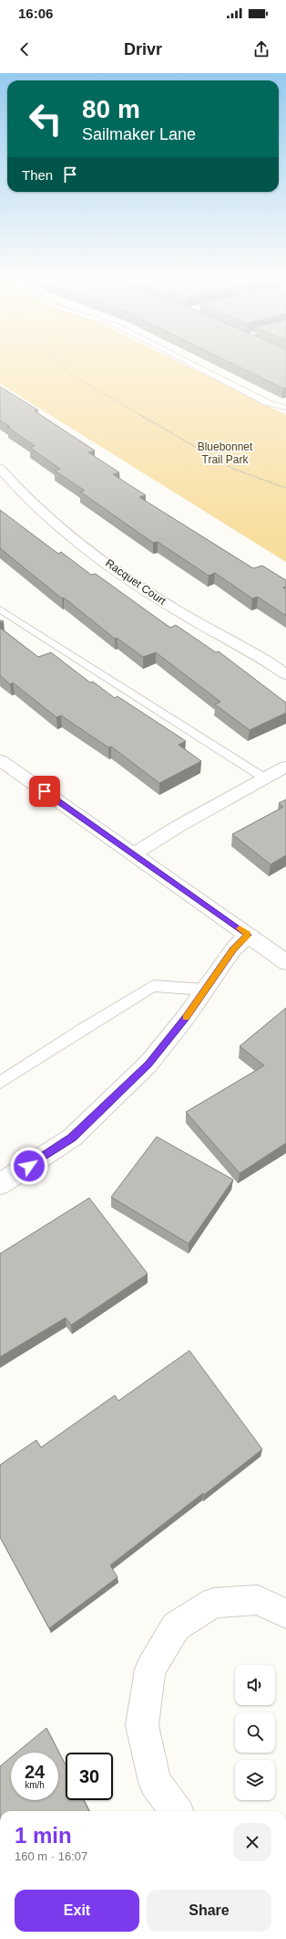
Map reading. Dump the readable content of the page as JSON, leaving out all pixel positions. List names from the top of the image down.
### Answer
{
  "streets": {
    "street": ["Racquet Court"]
  },
  "parks": ["Bluebonnet Trail Park"],
  "page": {
    "status": "16:06",
    "header": "Drivr",
    "turn": ["80 m", "Sailmaker Lane"],
    "then": "Then",
    "speed": "24 km/h",
    "limit": "30",
    "heading": ["1 min", "160 m · 16:07"],
    "buttons": ["Exit", "Share"]
  }
}
